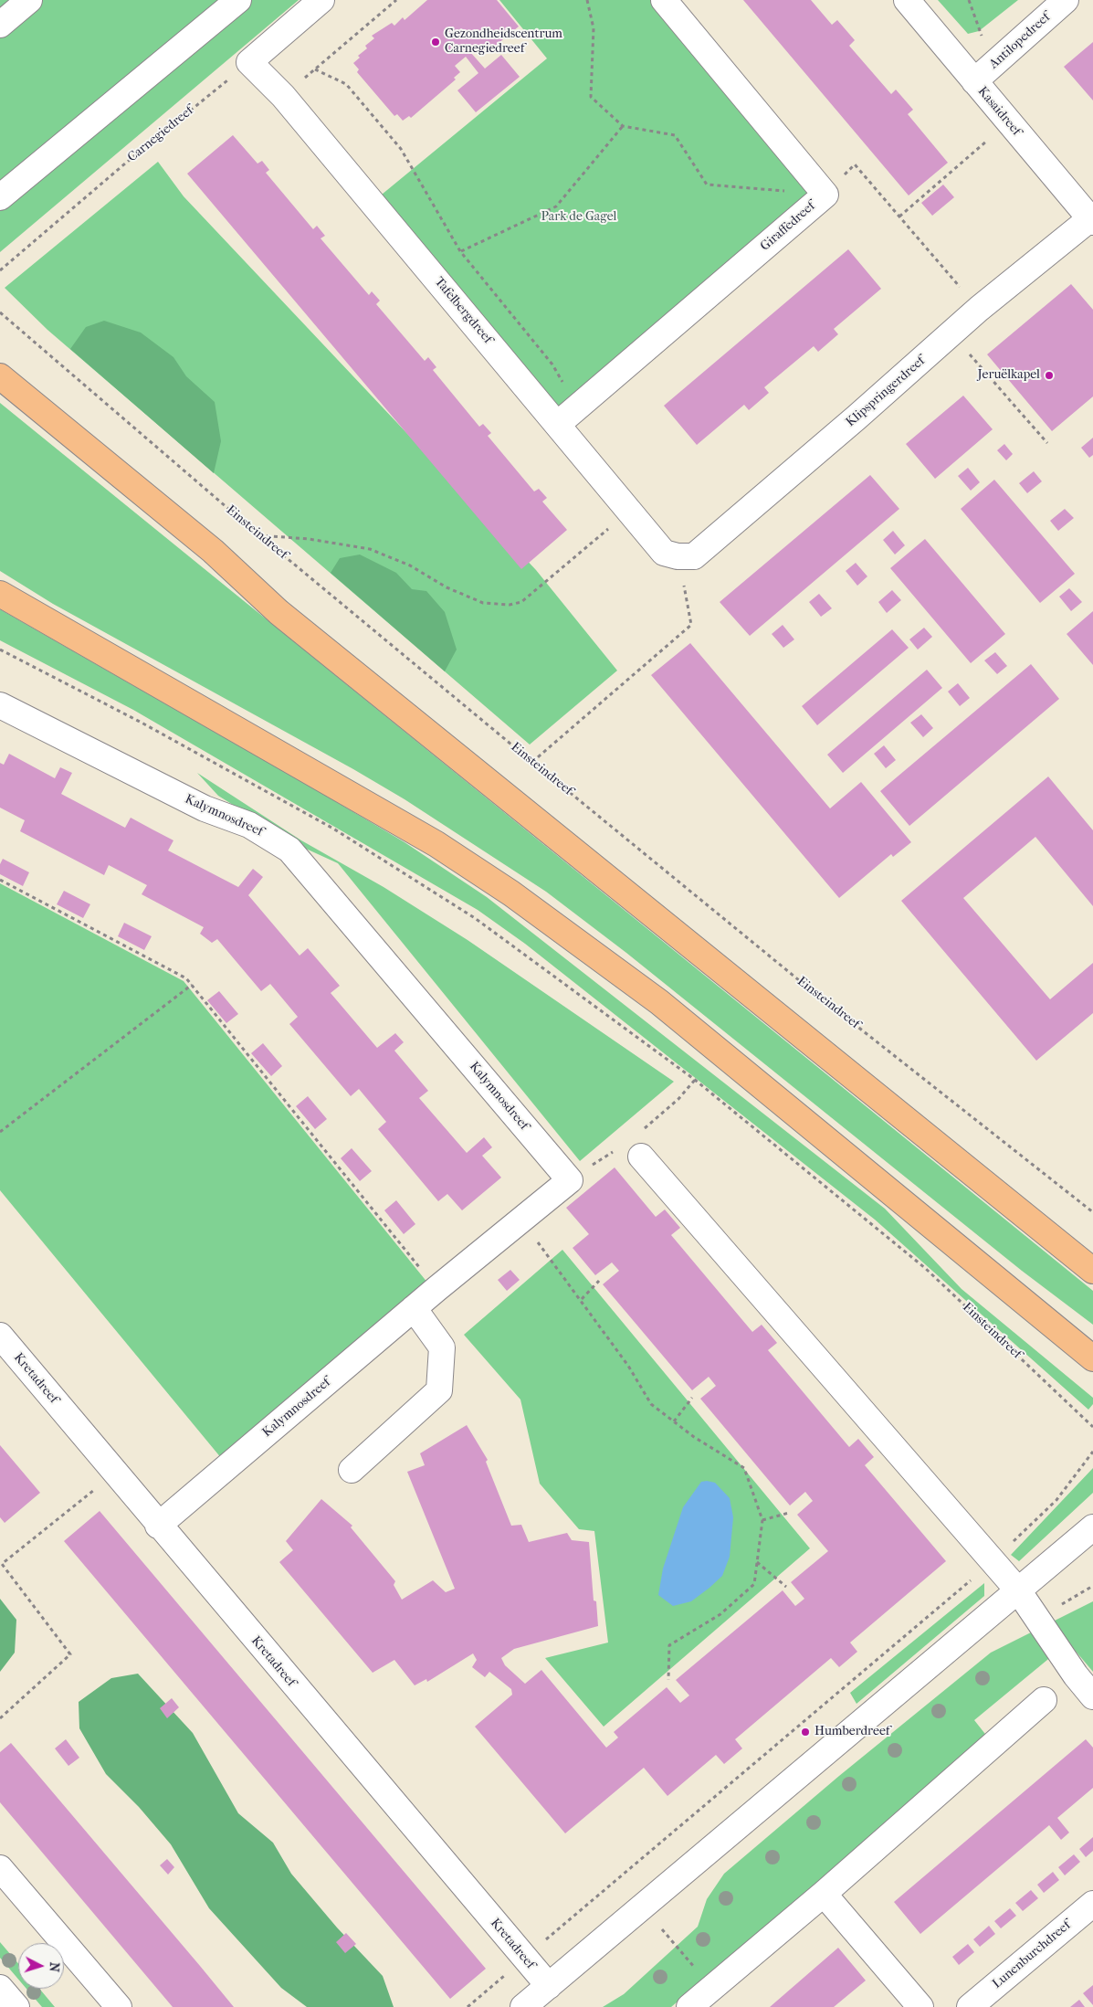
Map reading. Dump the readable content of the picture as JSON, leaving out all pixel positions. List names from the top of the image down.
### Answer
{
  "streets": {
    "street": [
      "Antilopedreef",
      "Kasaidreef",
      "Giraffedreef",
      "Tafelbergdreef",
      "Klipspringerdreef",
      "Kalymnosdreef",
      "Kretadreef",
      "Lunenburchdreef"
    ],
    "path": ["Carnegiedreef", "Einsteindreef"]
  },
  "crossings": [
    ["Antilopedreef", "Kasaidreef"],
    ["Kasaidreef", "Klipspringerdreef"],
    ["Carnegiedreef", "Tafelbergdreef"],
    ["Giraffedreef", "Tafelbergdreef"],
    ["Tafelbergdreef", "Klipspringerdreef"],
    ["Kalymnosdreef", "Kretadreef"]
  ],
  "parks": ["Park de Gagel"],
  "places": ["Gezondheidscentrum Carnegiedreef", "Jeruëlkapel", "Humberdreef"],
  "north": "right"
}
